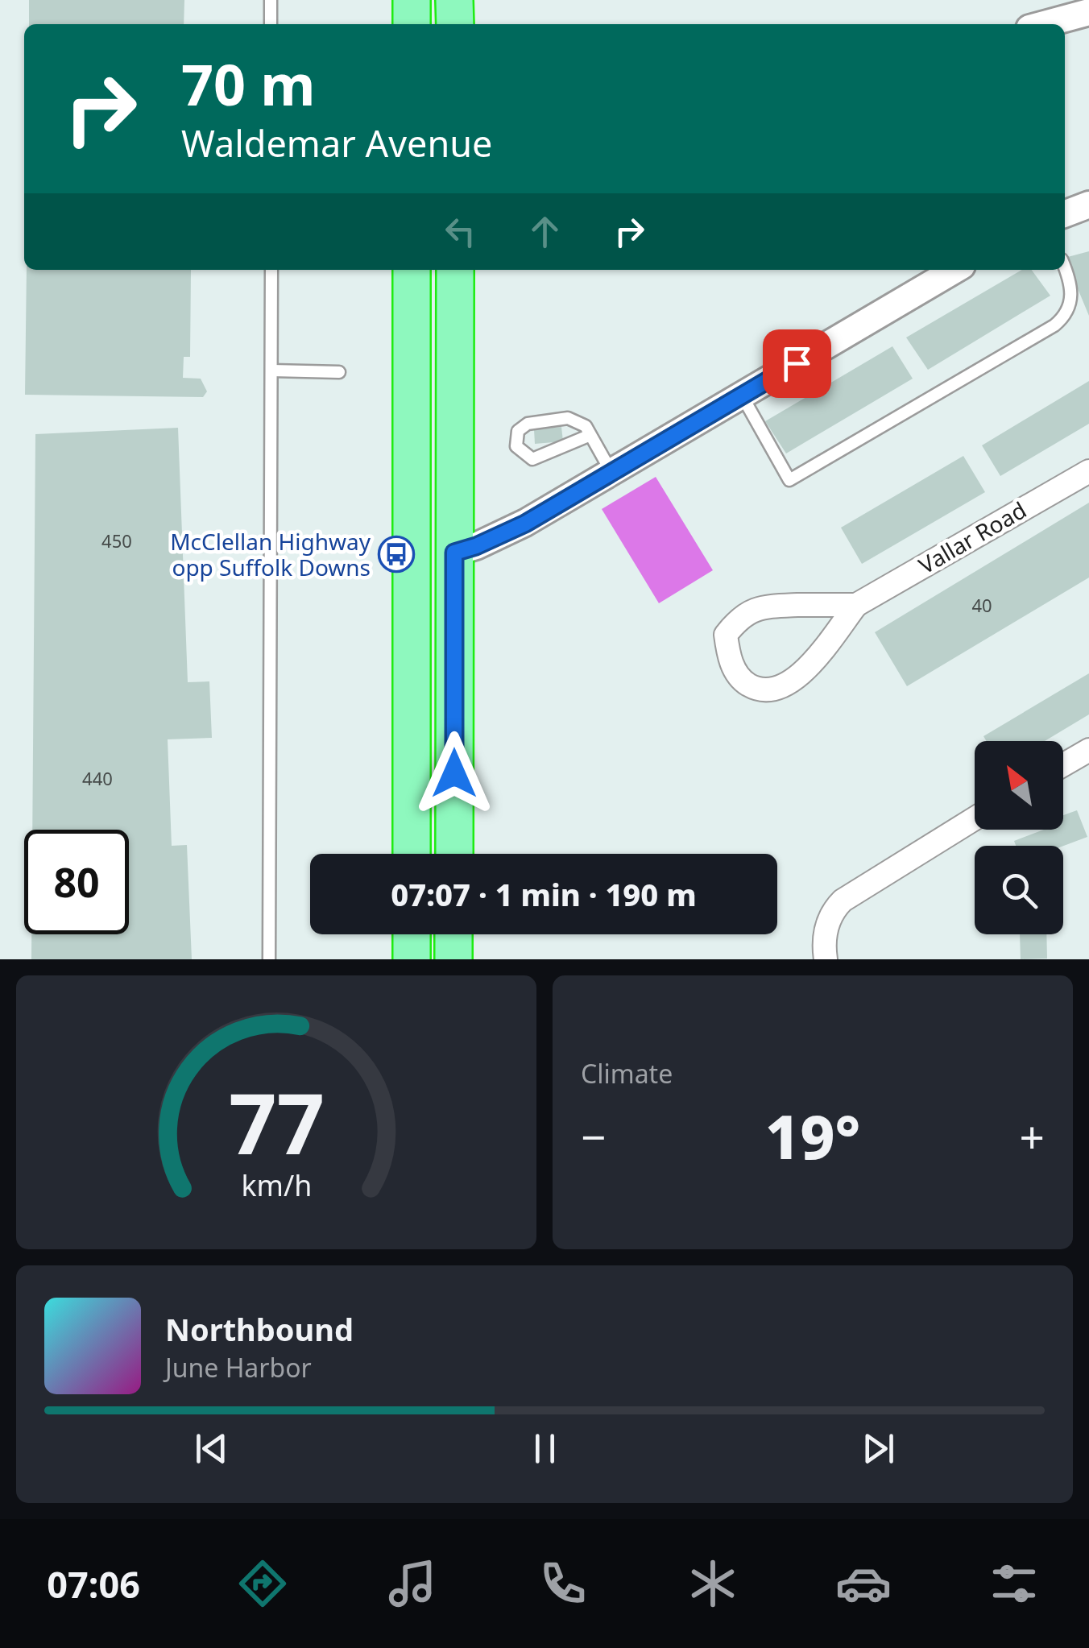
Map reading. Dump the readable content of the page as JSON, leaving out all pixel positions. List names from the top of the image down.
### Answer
{
  "streets": {
    "street": ["Vallar Road"]
  },
  "places": {
    "bus stop": ["McClellan Highway opp Suffolk Downs"]
  },
  "house_numbers": ["450", "40", "440"],
  "north": "top left",
  "page": {
    "turn": ["70 m", "Waldemar Avenue"],
    "limit": "80",
    "trip": "07:07 · 1 min · 190 m",
    "tile": "Climate",
    "heat": ["−", "19°", "+"],
    "song": ["Northbound", "June Harbor"],
    "tabs": "07:06",
    "gauge": ["77", "km/h"]
  }
}
